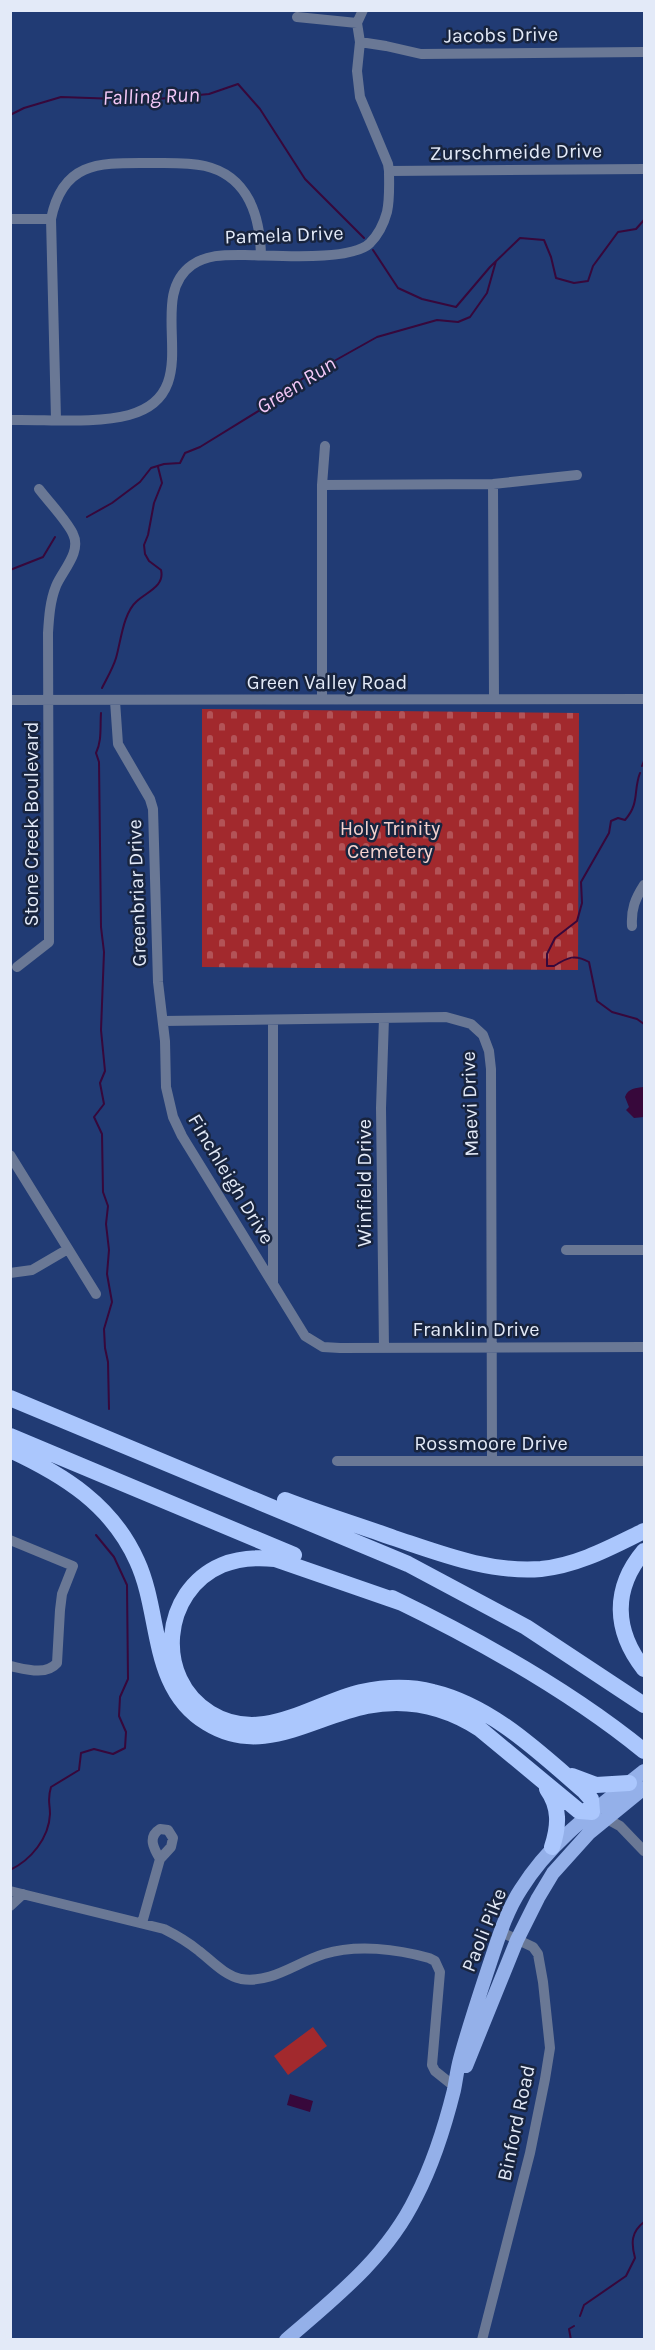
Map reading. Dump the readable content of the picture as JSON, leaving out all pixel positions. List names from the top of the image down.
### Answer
{
  "streets": {
    "main road": ["Paoli Pike"],
    "street": [
      "Jacobs Drive",
      "Zurschmeide Drive",
      "Pamela Drive",
      "Green Valley Road",
      "Stone Creek Boulevard",
      "Greenbriar Drive",
      "Maevi Drive",
      "Finchleigh Drive",
      "Winfield Drive",
      "Franklin Drive",
      "Rossmoore Drive",
      "Binford Road"
    ]
  },
  "crossings": [
    ["Jacobs Drive", "Pamela Drive"],
    ["Zurschmeide Drive", "Pamela Drive"],
    ["Green Valley Road", "Stone Creek Boulevard"],
    ["Green Valley Road", "Greenbriar Drive"],
    ["Greenbriar Drive", "Maevi Drive"],
    ["Greenbriar Drive", "Finchleigh Drive"],
    ["Maevi Drive", "Finchleigh Drive"],
    ["Maevi Drive", "Winfield Drive"],
    ["Maevi Drive", "Franklin Drive"],
    ["Maevi Drive", "Rossmoore Drive"],
    ["Finchleigh Drive", "Franklin Drive"],
    ["Winfield Drive", "Franklin Drive"],
    ["Paoli Pike", "Binford Road"]
  ],
  "water": ["Falling Run", "Green Run"],
  "parks": ["Holy Trinity Cemetery"]
}
